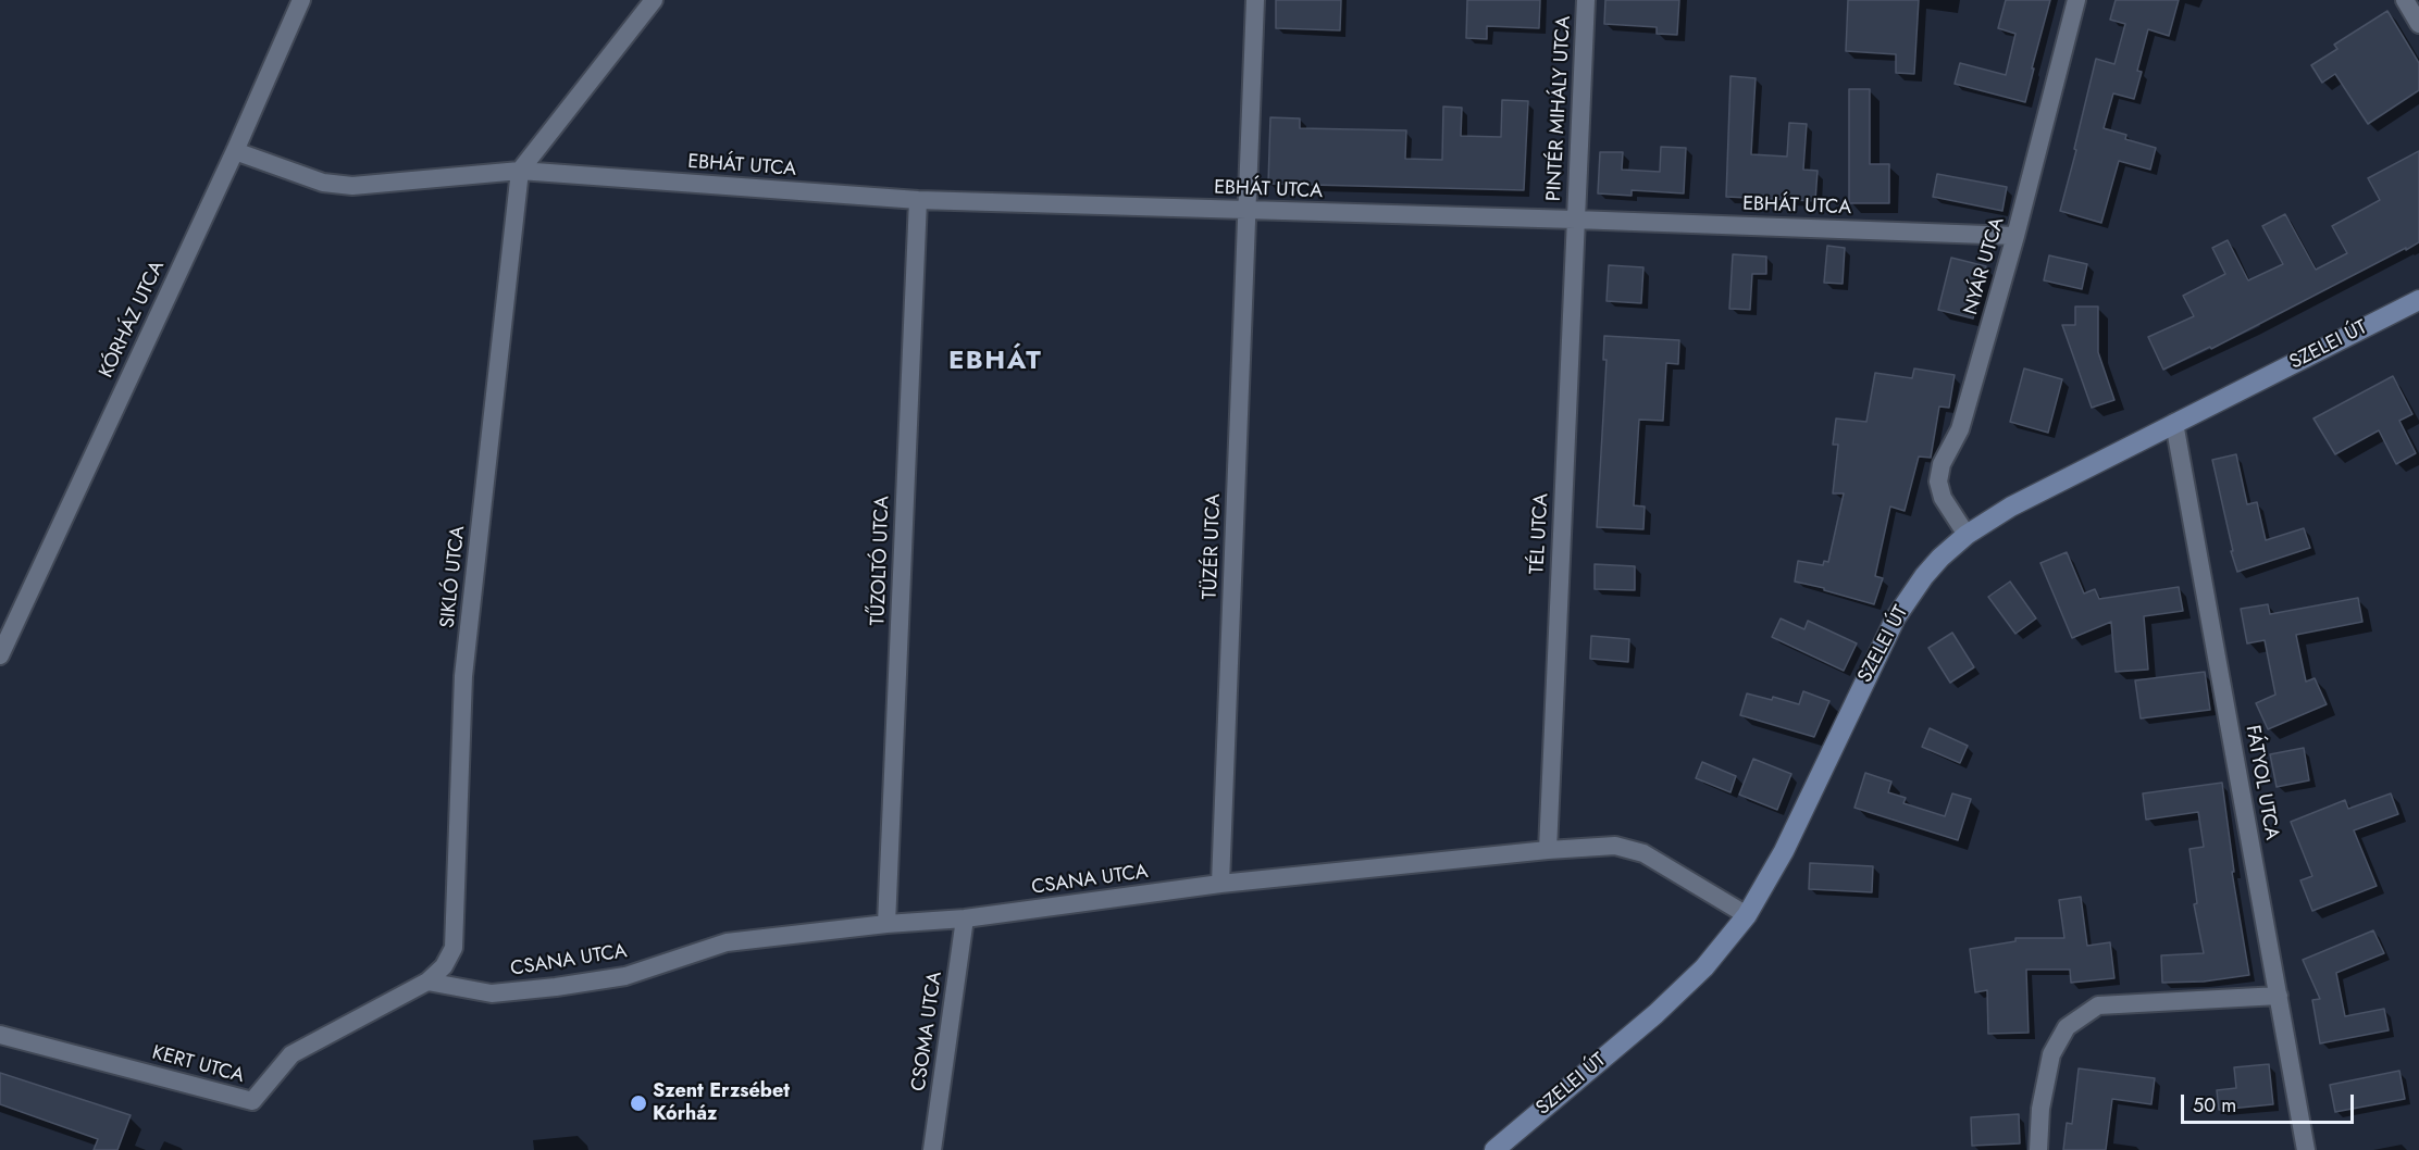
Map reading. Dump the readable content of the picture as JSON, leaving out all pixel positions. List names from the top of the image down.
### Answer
{
  "streets": {
    "main road": ["SZELEI ÚT"],
    "street": [
      "PINTÉR MIHÁLY UTCA",
      "EBHÁT UTCA",
      "NYÁR UTCA",
      "KÓRHÁZ UTCA",
      "TÉL UTCA",
      "TÜZÉR UTCA",
      "TŰZOLTÓ UTCA",
      "SIKLÓ UTCA",
      "FÁTYOL UTCA",
      "CSANA UTCA",
      "CSOMA UTCA",
      "KERT UTCA"
    ]
  },
  "crossings": [
    ["PINTÉR MIHÁLY UTCA", "EBHÁT UTCA"],
    ["PINTÉR MIHÁLY UTCA", "TÉL UTCA"],
    ["EBHÁT UTCA", "NYÁR UTCA"],
    ["EBHÁT UTCA", "TÉL UTCA"],
    ["EBHÁT UTCA", "TÜZÉR UTCA"],
    ["EBHÁT UTCA", "TŰZOLTÓ UTCA"],
    ["EBHÁT UTCA", "SIKLÓ UTCA"],
    ["NYÁR UTCA", "SZELEI ÚT"],
    ["SZELEI ÚT", "FÁTYOL UTCA"],
    ["SZELEI ÚT", "CSANA UTCA"],
    ["TÉL UTCA", "CSANA UTCA"],
    ["TÜZÉR UTCA", "CSANA UTCA"],
    ["TŰZOLTÓ UTCA", "CSANA UTCA"],
    ["SIKLÓ UTCA", "CSANA UTCA"],
    ["SIKLÓ UTCA", "KERT UTCA"],
    ["CSANA UTCA", "CSOMA UTCA"],
    ["CSANA UTCA", "KERT UTCA"]
  ],
  "districts": ["EBHÁT"],
  "places": ["Szent Erzsébet Kórház"],
  "scale_bar": "50 m"
}
